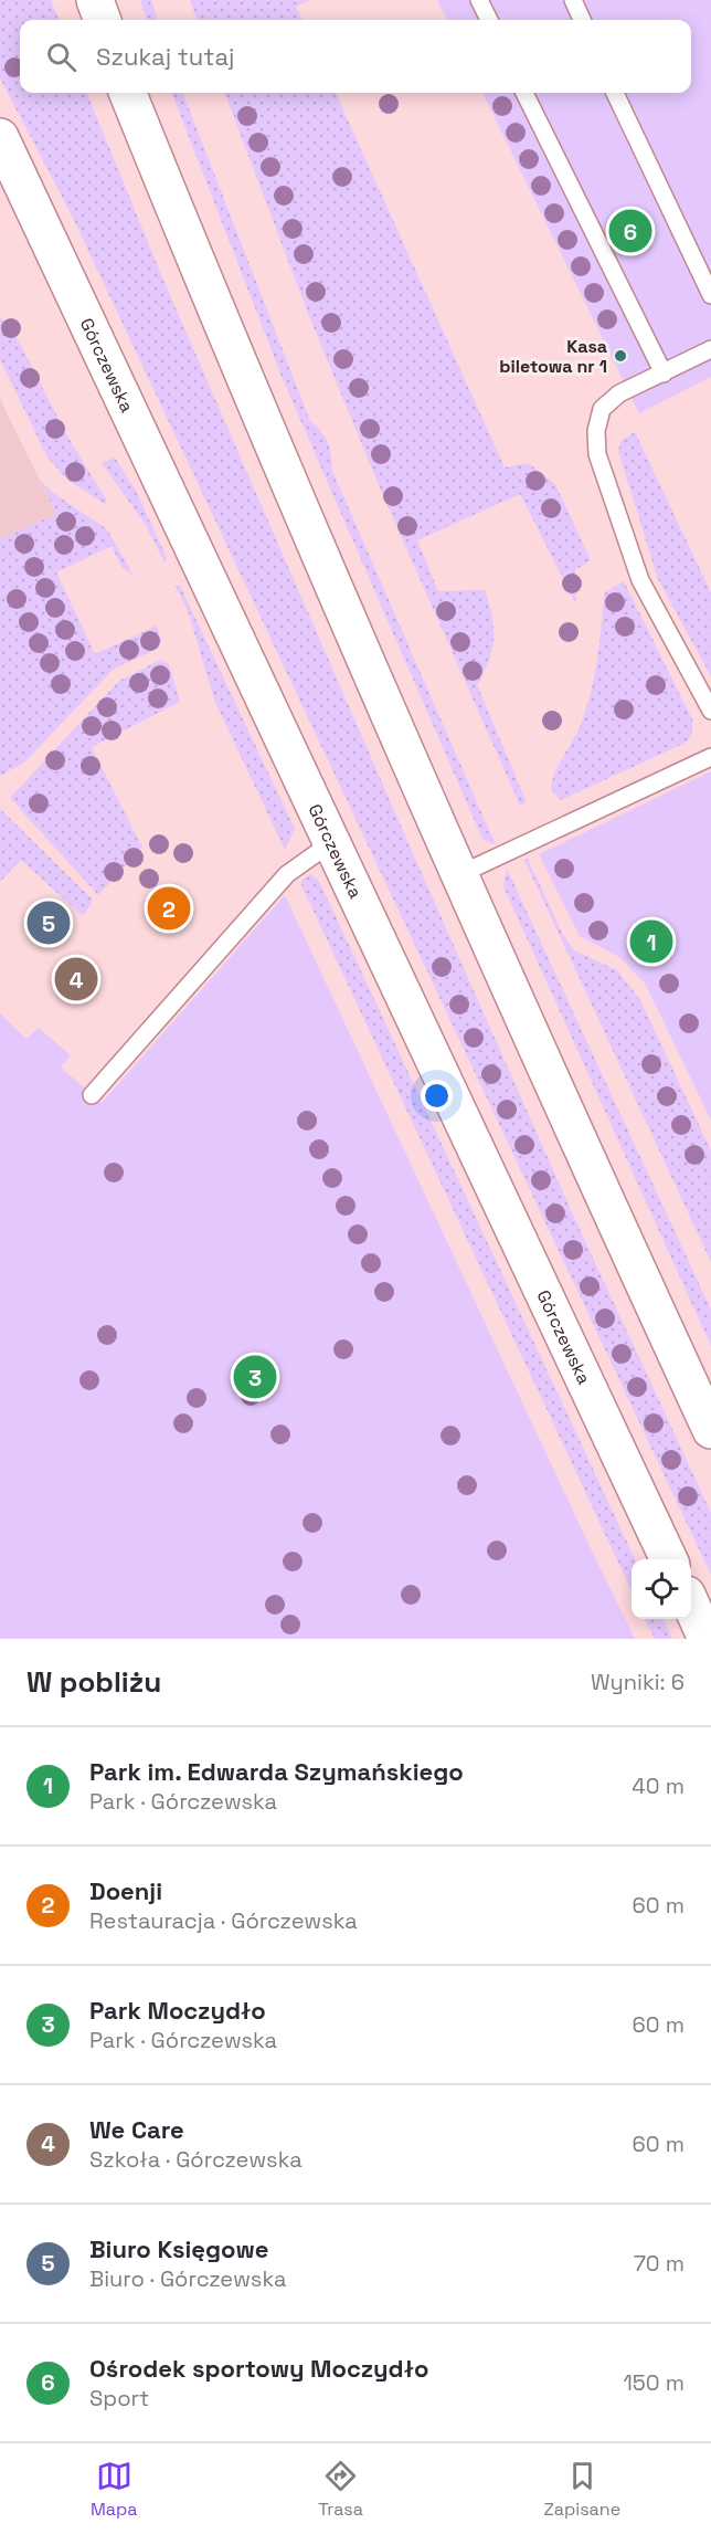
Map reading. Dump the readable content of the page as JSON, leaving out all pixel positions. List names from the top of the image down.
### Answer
{
  "streets": {
    "main road": ["Górczewska"]
  },
  "places": ["Kasa biletowa nr 1"],
  "page": {
    "search": "Szukaj tutaj",
    "pins": [
      "6",
      "2",
      "5",
      "1",
      "4",
      "3"
    ],
    "heading": ["W pobliżu", "Wyniki: 6"],
    "list": [
      {
        "mark": "1",
        "name": "Park im. Edwarda Szymańskiego",
        "note": "Park · Górczewska",
        "value": "40 m"
      },
      {
        "mark": "2",
        "name": "Doenji",
        "note": "Restauracja · Górczewska",
        "value": "60 m"
      },
      {
        "mark": "3",
        "name": "Park Moczydło",
        "note": "Park · Górczewska",
        "value": "60 m"
      },
      {
        "mark": "4",
        "name": "We Care",
        "note": "Szkoła · Górczewska",
        "value": "60 m"
      },
      {
        "mark": "5",
        "name": "Biuro Księgowe",
        "note": "Biuro · Górczewska",
        "value": "70 m"
      },
      {
        "mark": "6",
        "name": "Ośrodek sportowy Moczydło",
        "note": "Sport",
        "value": "150 m"
      }
    ],
    "nav": ["Mapa", "Trasa", "Zapisane"]
  }
}
